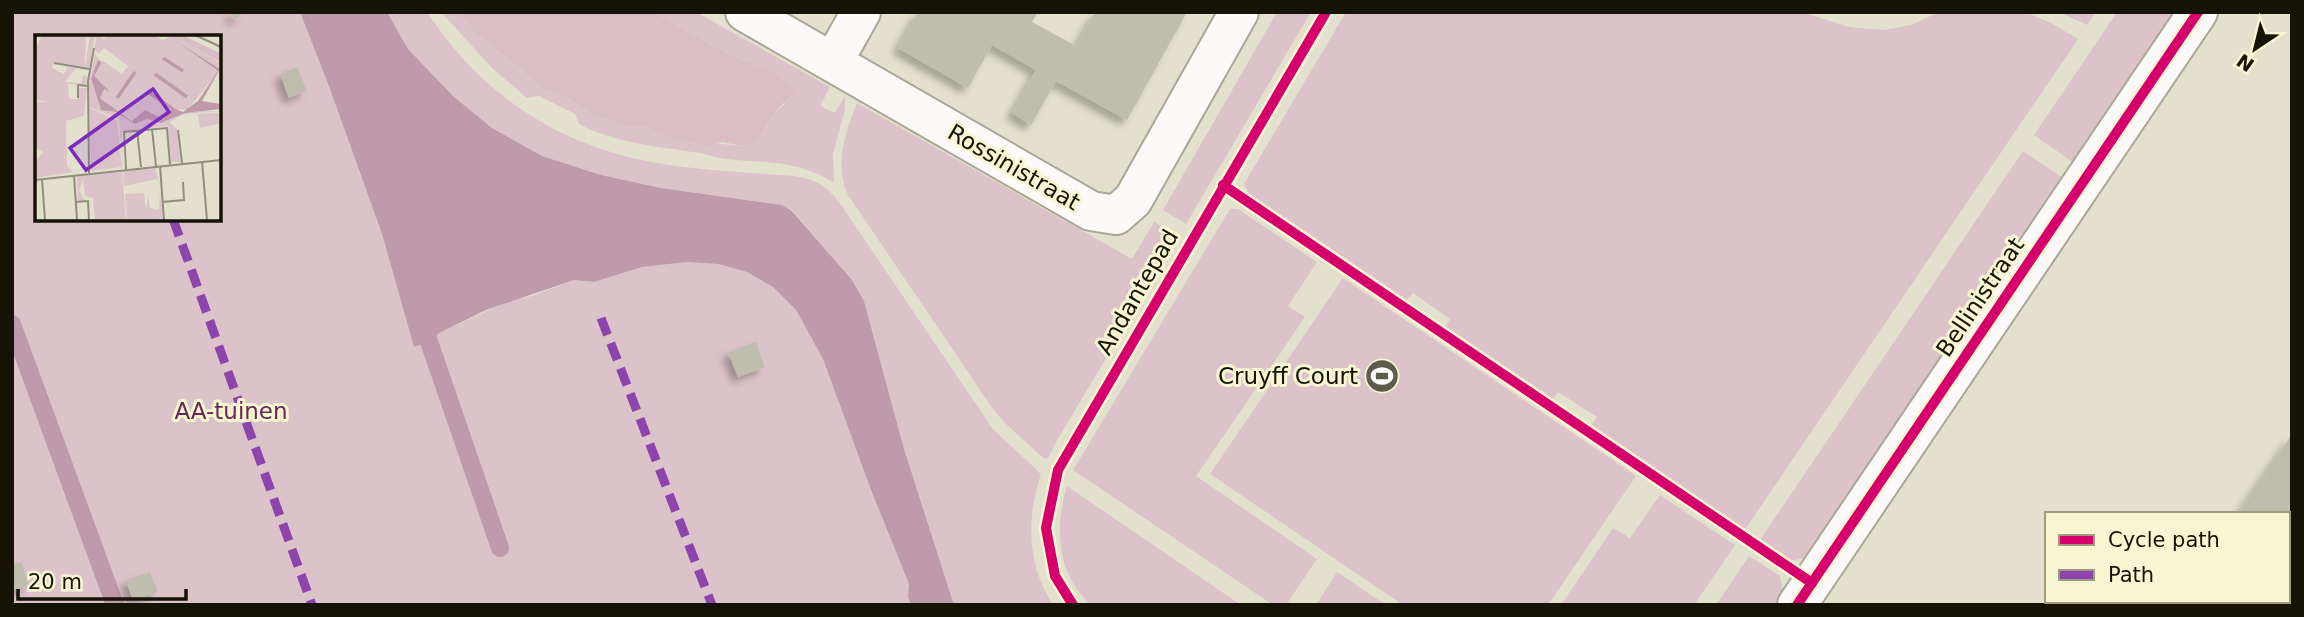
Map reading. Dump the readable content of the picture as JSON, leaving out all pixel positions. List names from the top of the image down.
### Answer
{
  "streets": {
    "street": ["Rossinistraat", "Bellinistraat"],
    "cycle path": ["Andantepad"]
  },
  "parks": ["AA-tuinen"],
  "places": {
    "sports": ["Cruyff Court"]
  },
  "legend": ["Cycle path", "Path"],
  "scale_bar": "20 m",
  "north": "bottom left"
}
